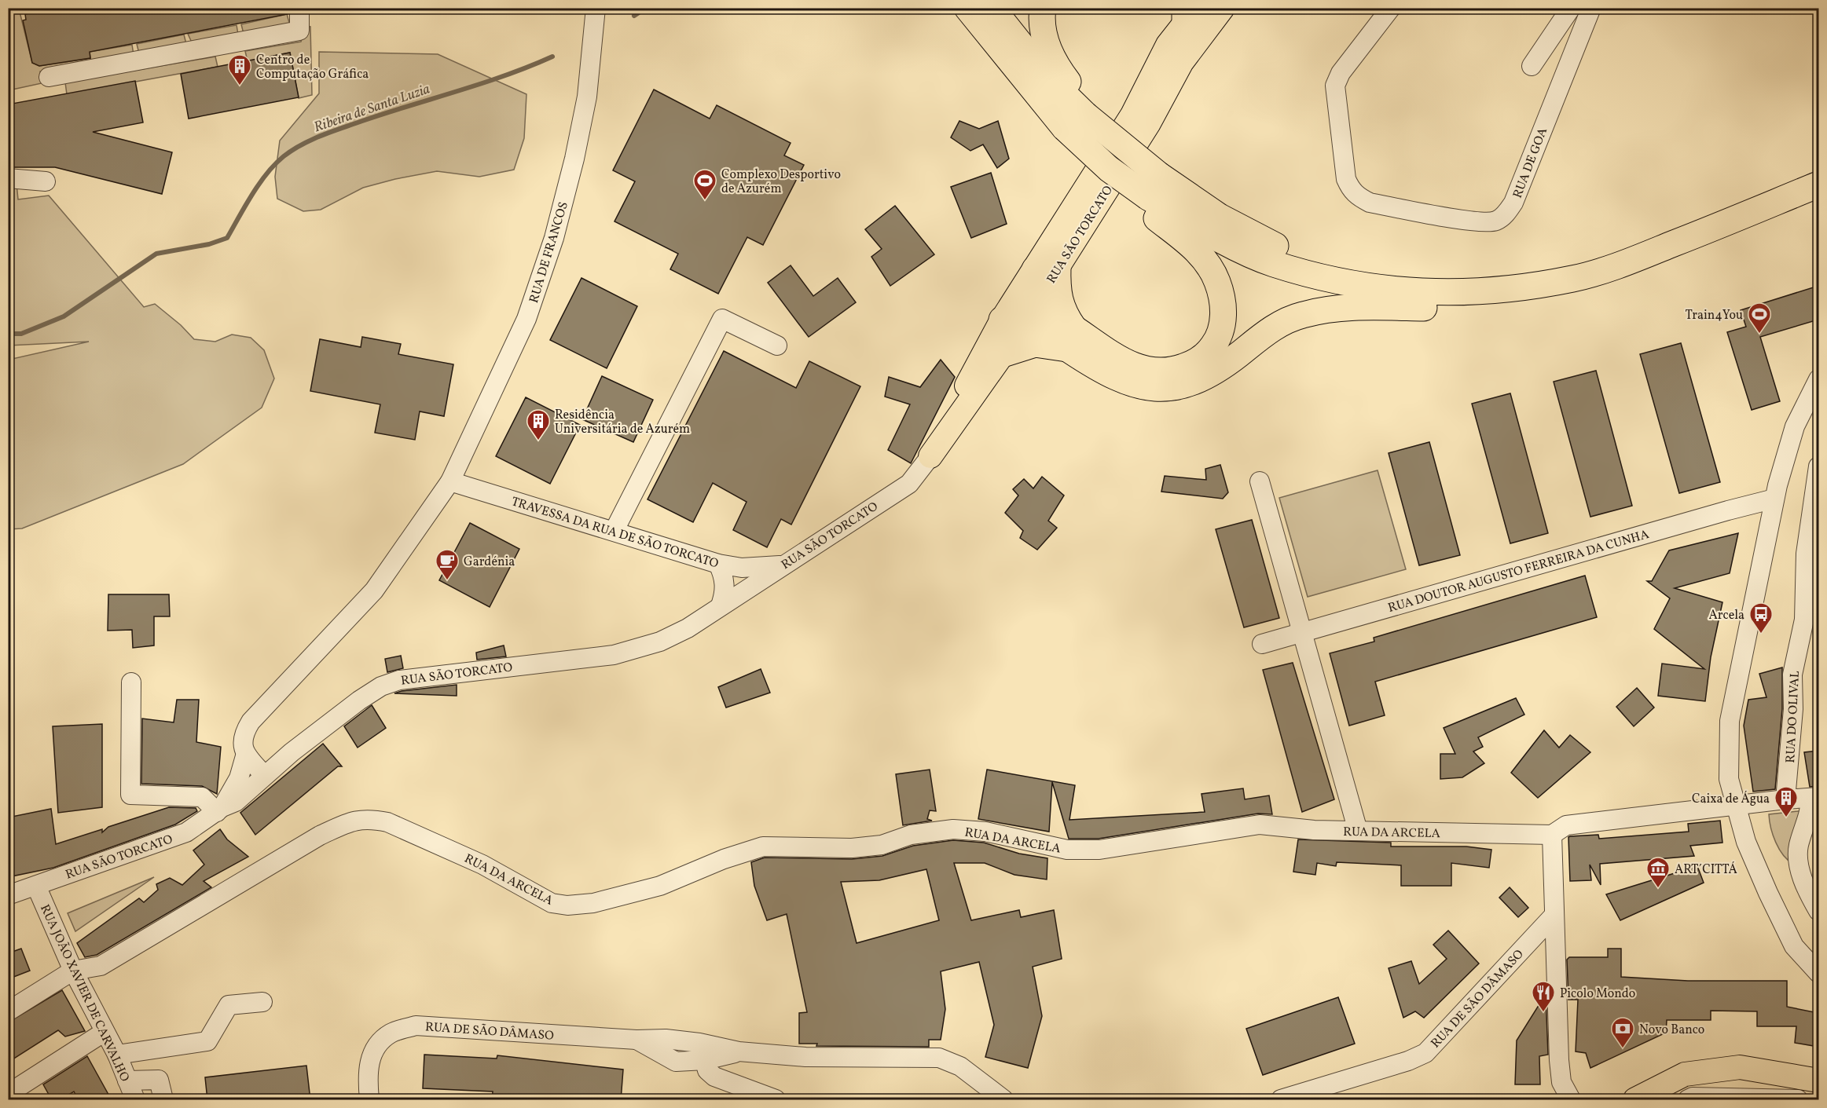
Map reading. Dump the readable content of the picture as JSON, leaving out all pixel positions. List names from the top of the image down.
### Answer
{
  "streets": {
    "main road": ["RUA SÃO TORCATO"],
    "street": [
      "RUA DE GOA",
      "RUA DE FRANCOS",
      "TRAVESSA DA RUA DE SÃO TORCATO",
      "RUA DOUTOR AUGUSTO FERREIRA DA CUNHA",
      "RUA DO OLIVAL",
      "RUA DA ARCELA",
      "RUA JOÃO XAVIER DE CARVALHO",
      "RUA DE SÃO DÂMASO"
    ]
  },
  "crossings": [
    ["RUA SÃO TORCATO", "RUA DE FRANCOS"],
    ["RUA SÃO TORCATO", "TRAVESSA DA RUA DE SÃO TORCATO"],
    ["RUA SÃO TORCATO", "RUA JOÃO XAVIER DE CARVALHO"],
    ["RUA DE FRANCOS", "TRAVESSA DA RUA DE SÃO TORCATO"],
    ["RUA DO OLIVAL", "RUA DA ARCELA"],
    ["RUA DA ARCELA", "RUA JOÃO XAVIER DE CARVALHO"]
  ],
  "water": ["Ribeira de Santa Luzia"],
  "places": {
    "building": ["Centro de Computação Gráfica", "Residência Universitária de Azurém", "Caixa de Água"],
    "sports": ["Complexo Desportivo de Azurém", "Train4You"],
    "cafe": ["Gardénia"],
    "bus stop": ["Arcela"],
    "museum": ["ART´CITTÁ"],
    "restaurant": ["Picolo Mondo"],
    "bank": ["Novo Banco"]
  }
}
